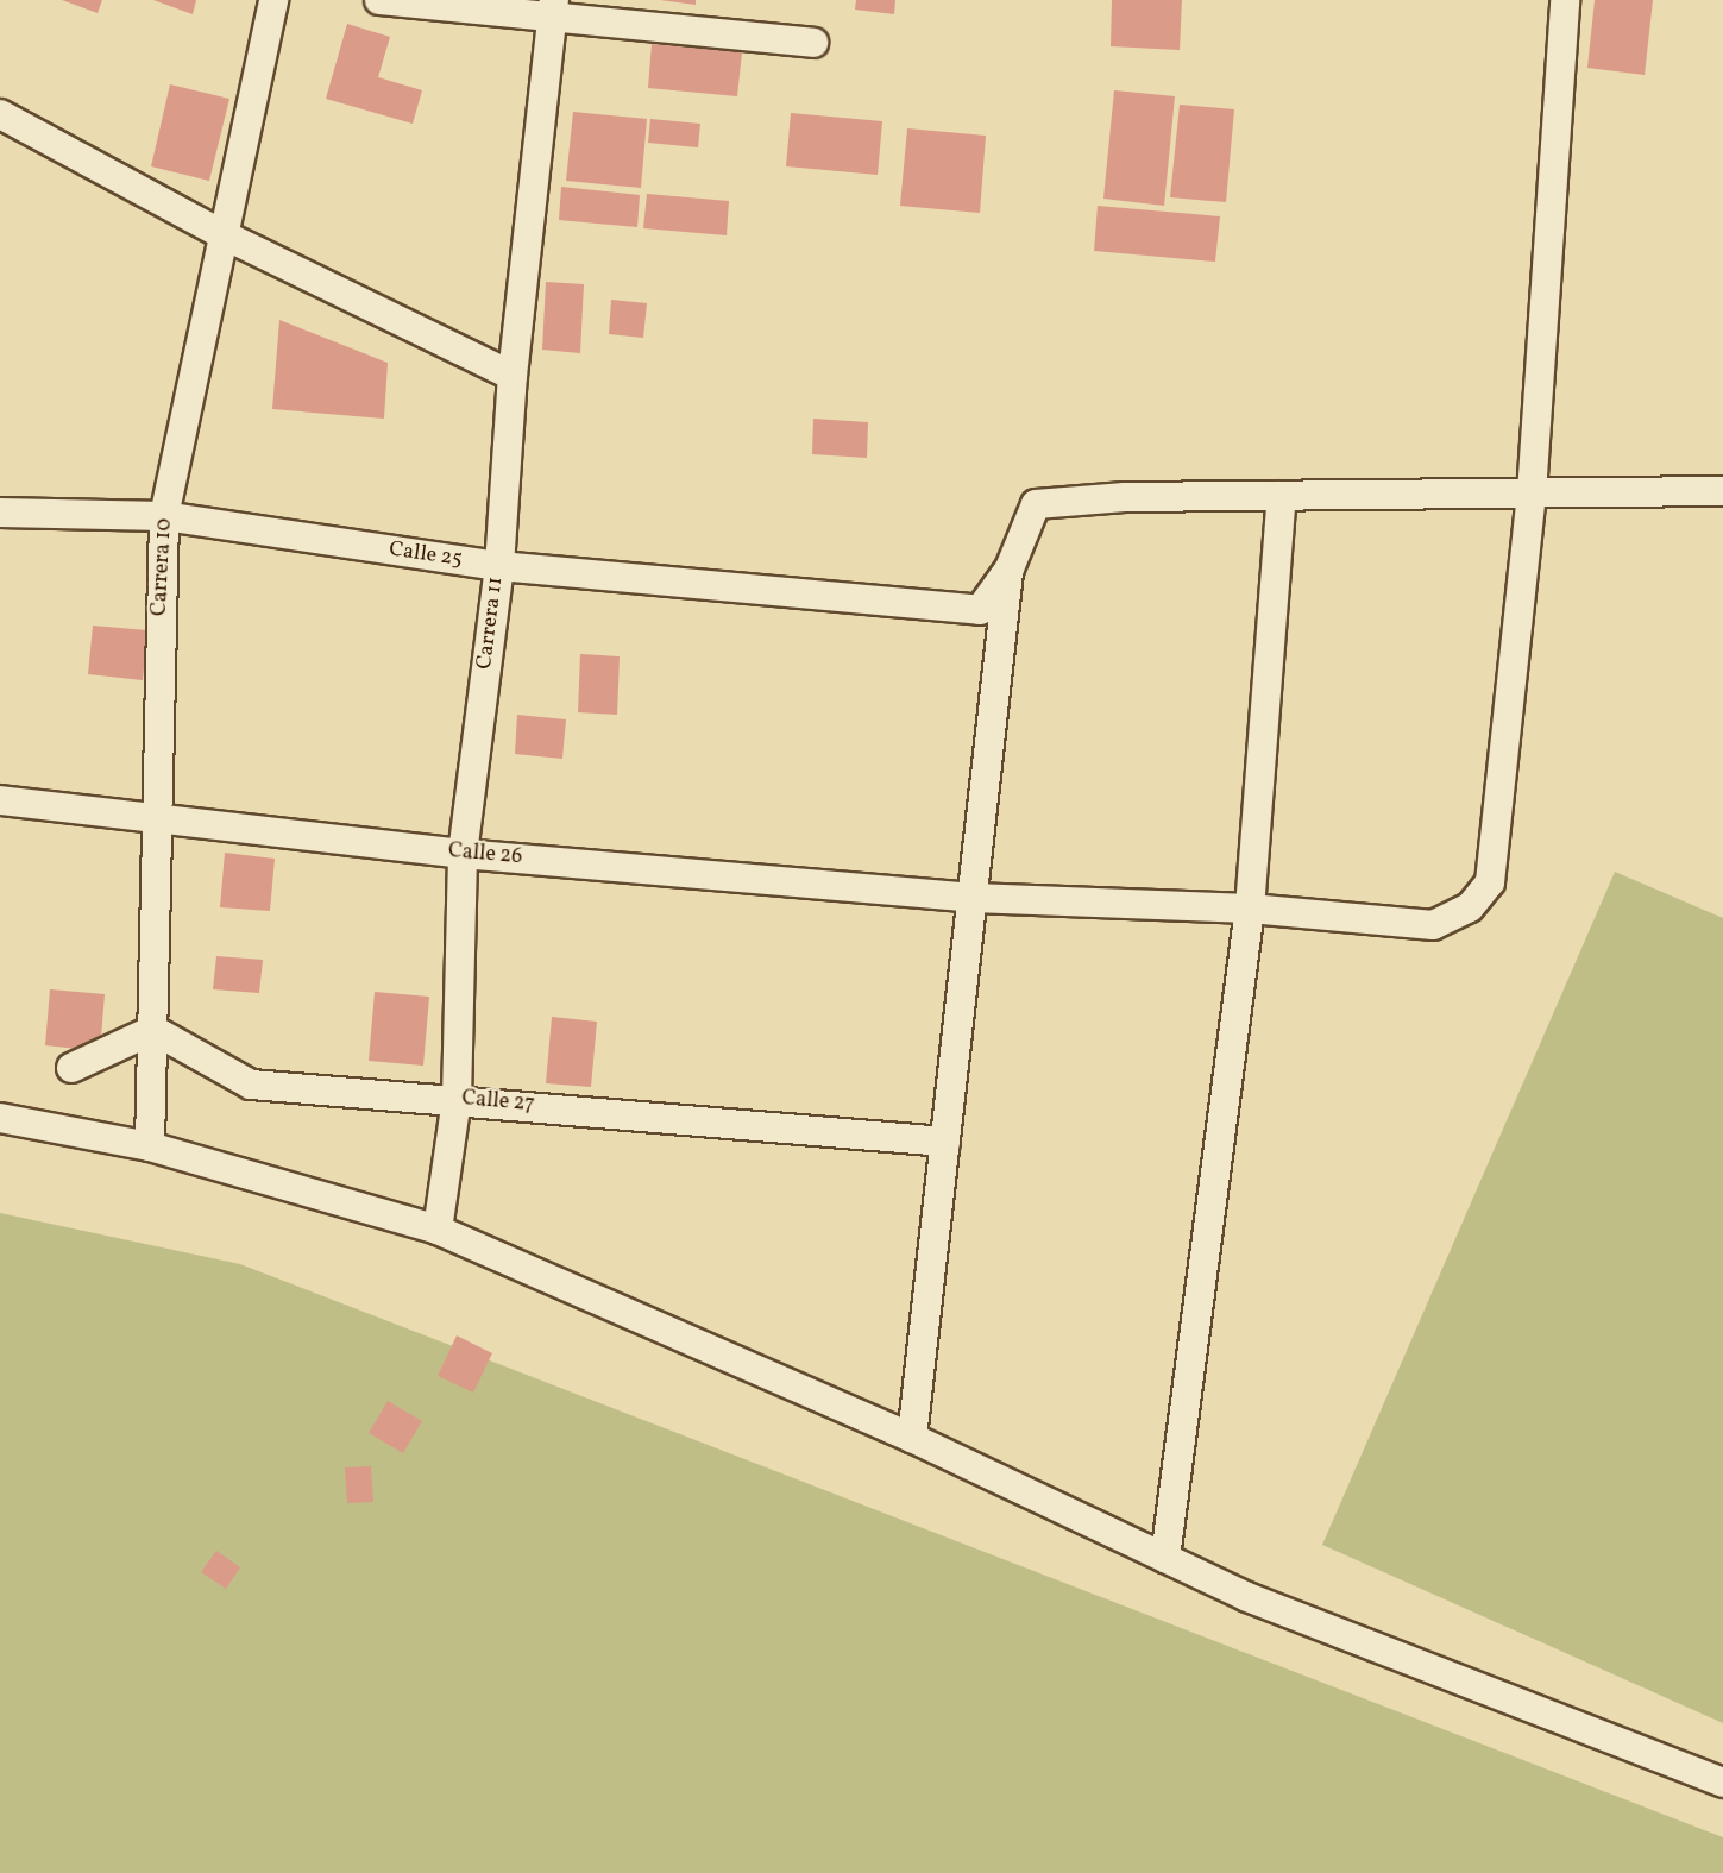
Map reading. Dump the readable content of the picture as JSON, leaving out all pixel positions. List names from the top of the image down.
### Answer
{
  "streets": {
    "street": [
      "Calle 25",
      "Carrera 10",
      "Carrera 11",
      "Calle 26",
      "Calle 27"
    ]
  },
  "crossings": [
    ["Calle 25", "Carrera 10"],
    ["Calle 25", "Carrera 11"],
    ["Carrera 10", "Calle 26"],
    ["Carrera 10", "Calle 27"],
    ["Carrera 11", "Calle 26"],
    ["Carrera 11", "Calle 27"]
  ]
}
